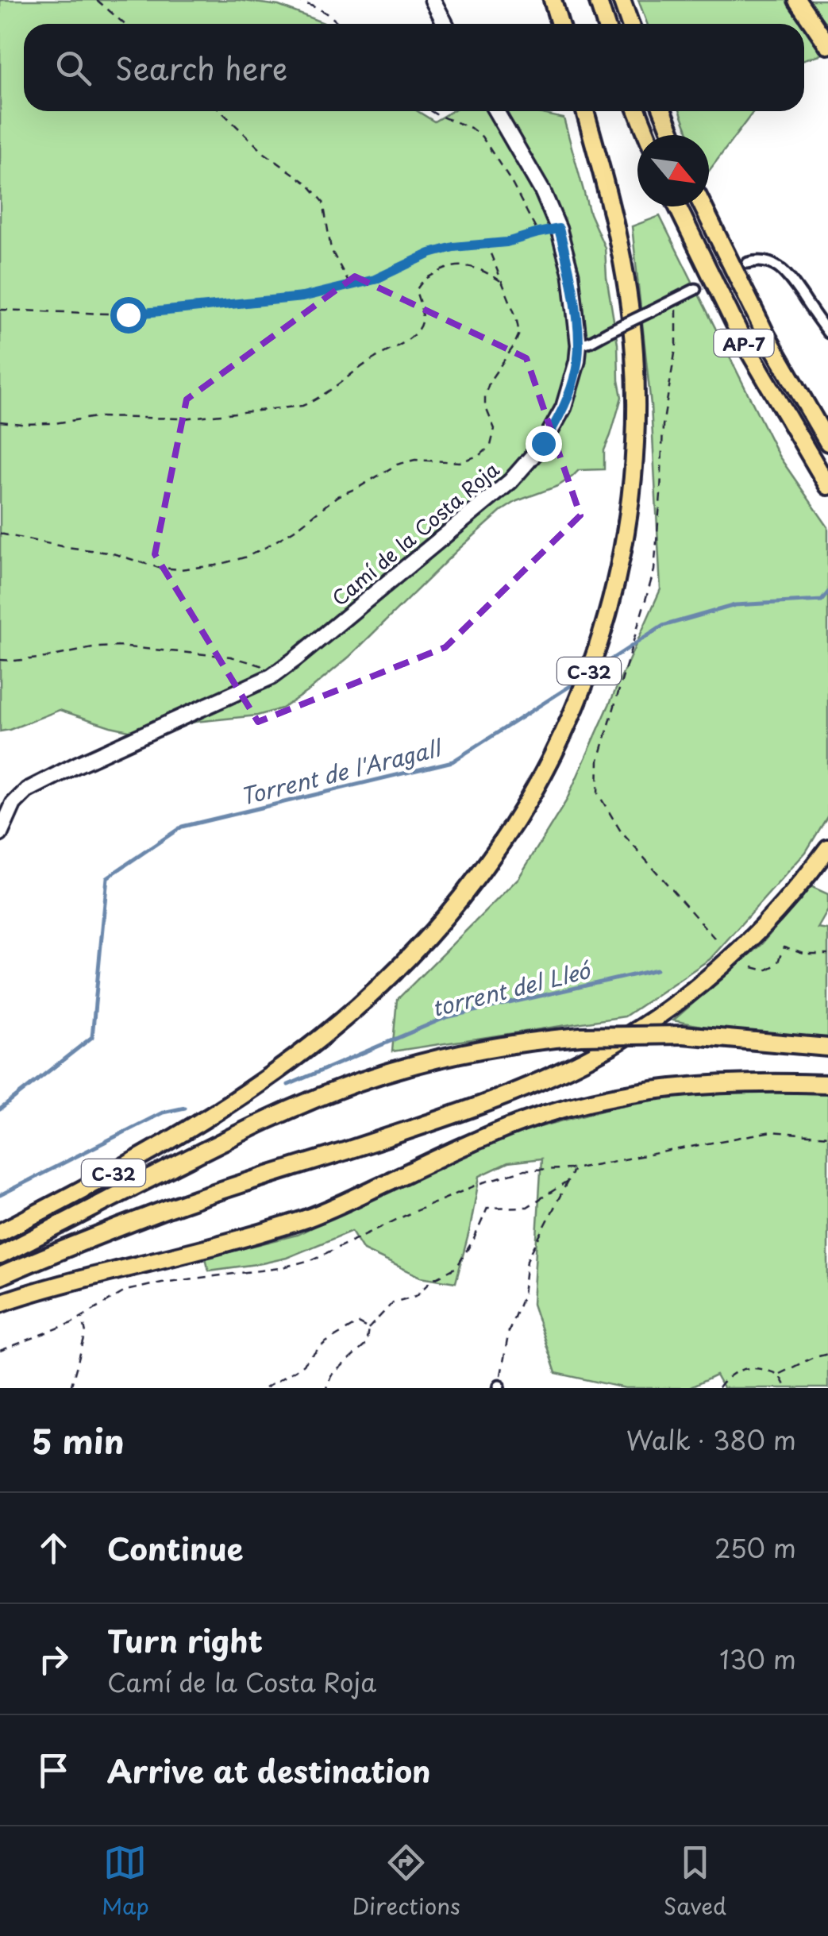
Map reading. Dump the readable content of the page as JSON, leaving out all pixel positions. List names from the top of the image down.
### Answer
{
  "streets": {
    "highway": ["AP-7", "C-32"],
    "street": ["Camí de la Costa Roja"]
  },
  "water": ["Torrent de l'Aragall", "torrent del Lleó"],
  "north": "bottom right",
  "page": {
    "search": "Search here",
    "heading": ["5 min", "Walk · 380 m"],
    "list": [
      ["Continue", "250 m"],
      ["Turn right", "Camí de la Costa Roja", "130 m"],
      "Arrive at destination"
    ],
    "nav": ["Map", "Directions", "Saved"]
  }
}
